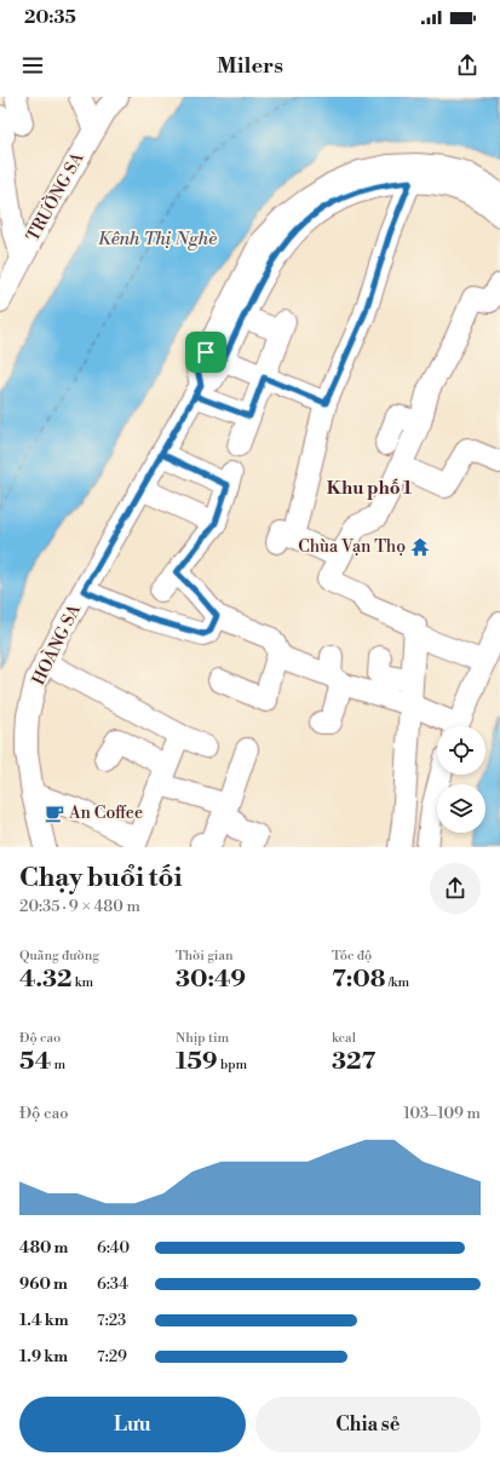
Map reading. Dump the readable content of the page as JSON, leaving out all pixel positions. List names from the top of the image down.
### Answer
{
  "streets": {
    "street": ["TRƯỜNG SA", "HOÀNG SA"]
  },
  "districts": ["Khu phố 1"],
  "water": ["Kênh Thị Nghè"],
  "places": {
    "temple": ["Chùa Vạn Thọ"],
    "cafe": ["An Coffee"]
  },
  "page": {
    "status": "20:35",
    "header": "Milers",
    "heading": ["Chạy buổi tối", "20:35 · 9 × 480 m"],
    "stats": [
      ["Quãng đường", "4.32 km"],
      ["Thời gian", "30:49"],
      ["Tốc độ", "7:08 /km"],
      ["Độ cao", "54 m"],
      ["Nhịp tim", "159 bpm"],
      ["kcal", "327"]
    ],
    "chart": ["Độ cao", "103–109 m"],
    "list": [
      {
        "name": "480 m",
        "note": "6:40"
      },
      {
        "name": "960 m",
        "note": "6:34"
      },
      {
        "name": "1.4 km",
        "note": "7:23"
      },
      {
        "name": "1.9 km",
        "note": "7:29"
      }
    ],
    "buttons": ["Lưu", "Chia sẻ"]
  }
}
